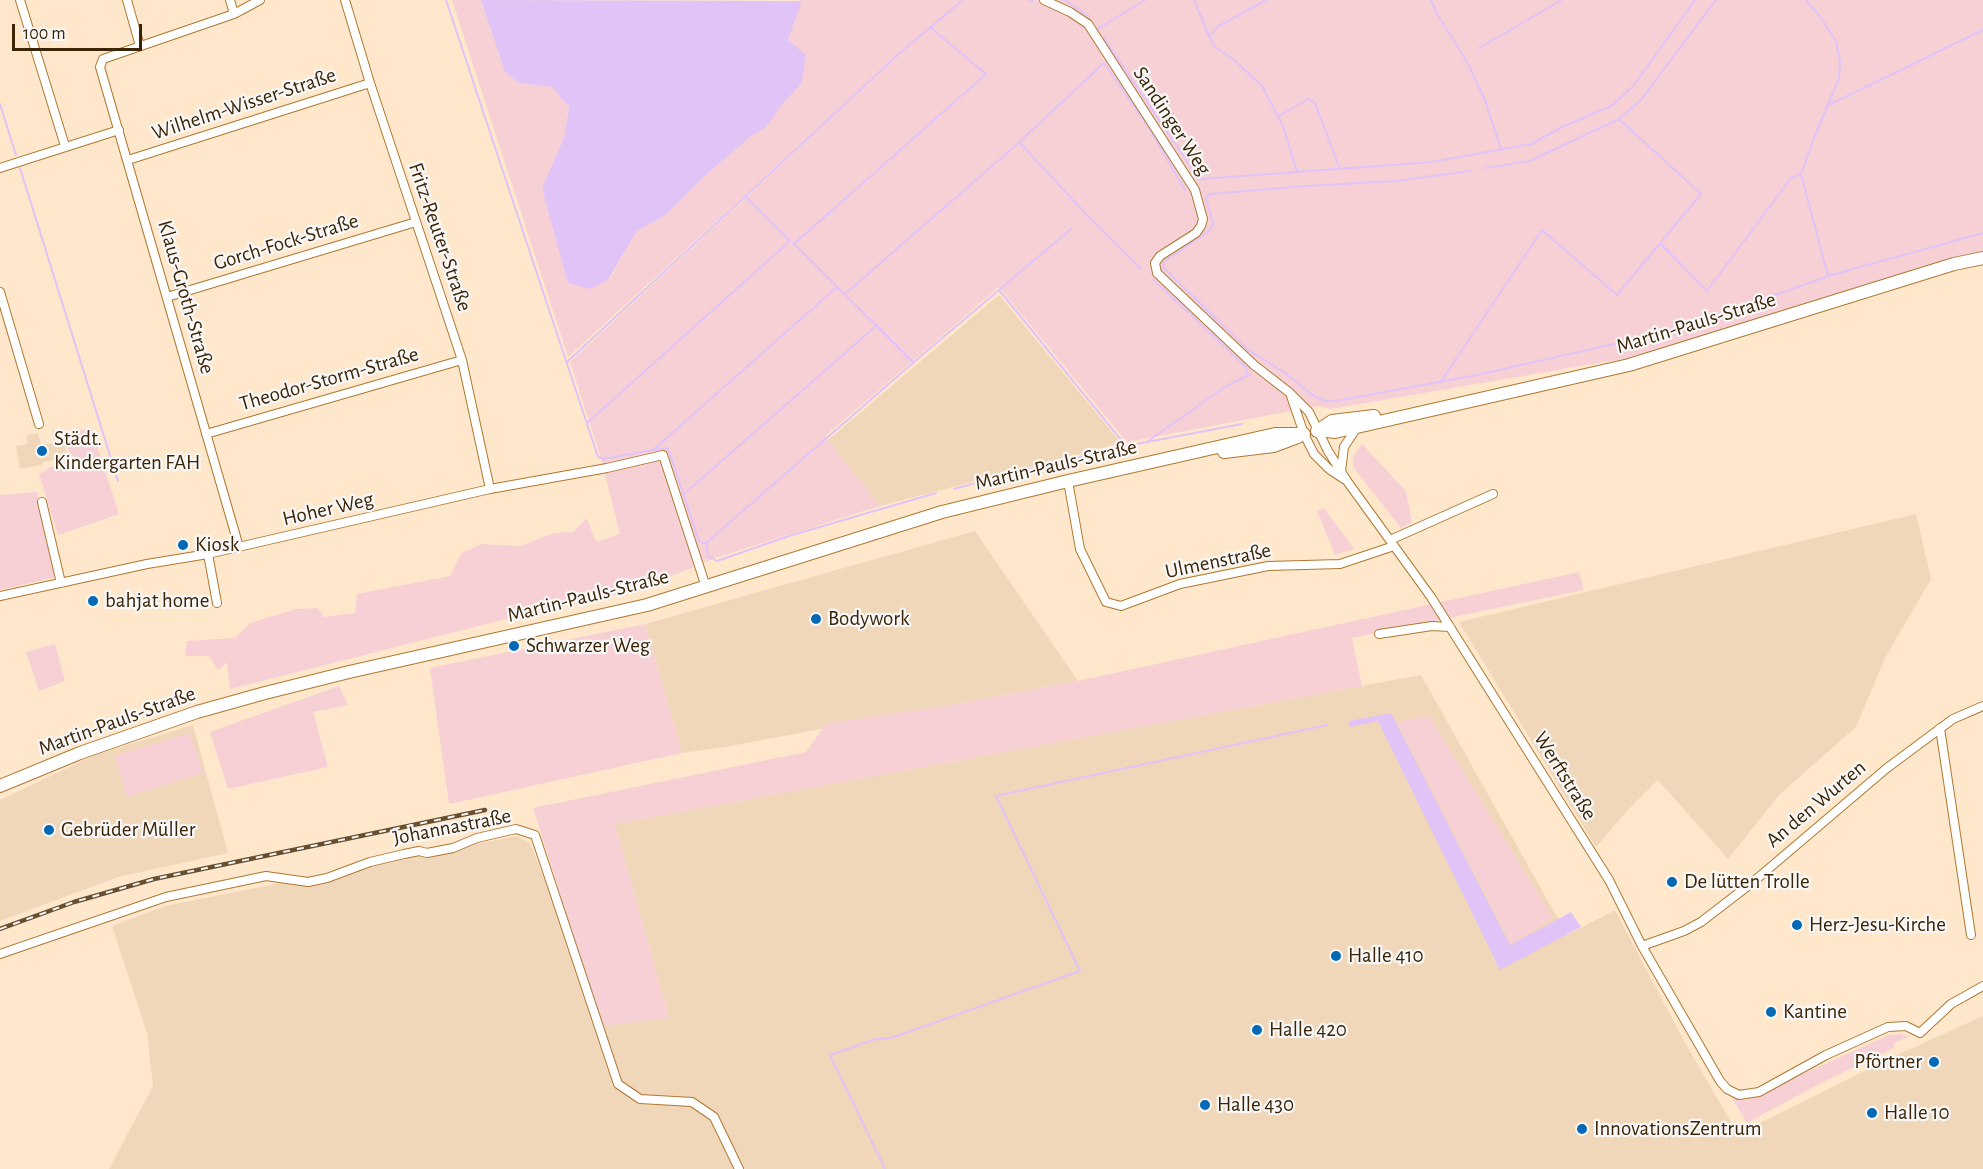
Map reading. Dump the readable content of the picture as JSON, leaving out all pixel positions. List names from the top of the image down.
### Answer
{
  "streets": {
    "street": [
      "Wilhelm-Wisser-Straße",
      "Sandinger Weg",
      "Fritz-Reuter-Straße",
      "Gorch-Fock-Straße",
      "Klaus-Groth-Straße",
      "Martin-Pauls-Straße",
      "Theodor-Storm-Straße",
      "Hoher Weg",
      "Ulmenstraße",
      "Werftstraße",
      "An den Wurten",
      "Johannastraße"
    ]
  },
  "crossings": [
    ["Wilhelm-Wisser-Straße", "Fritz-Reuter-Straße"],
    ["Wilhelm-Wisser-Straße", "Klaus-Groth-Straße"],
    ["Sandinger Weg", "Martin-Pauls-Straße"],
    ["Sandinger Weg", "Werftstraße"],
    ["Fritz-Reuter-Straße", "Gorch-Fock-Straße"],
    ["Fritz-Reuter-Straße", "Theodor-Storm-Straße"],
    ["Fritz-Reuter-Straße", "Hoher Weg"],
    ["Gorch-Fock-Straße", "Klaus-Groth-Straße"],
    ["Klaus-Groth-Straße", "Theodor-Storm-Straße"],
    ["Klaus-Groth-Straße", "Hoher Weg"],
    ["Martin-Pauls-Straße", "Hoher Weg"],
    ["Martin-Pauls-Straße", "Ulmenstraße"],
    ["Martin-Pauls-Straße", "Werftstraße"],
    ["Ulmenstraße", "Werftstraße"],
    ["Werftstraße", "An den Wurten"]
  ],
  "places": [
    "Städt. Kindergarten FAH",
    "Kiosk",
    "bahjat home",
    "Bodywork",
    "Schwarzer Weg",
    "Gebrüder Müller",
    "De lütten Trolle",
    "Herz-Jesu-Kirche",
    "Halle 410",
    "Kantine",
    "Halle 420",
    "Pförtner",
    "Halle 430",
    "Halle 10",
    "InnovationsZentrum"
  ],
  "scale_bar": "100 m"
}
